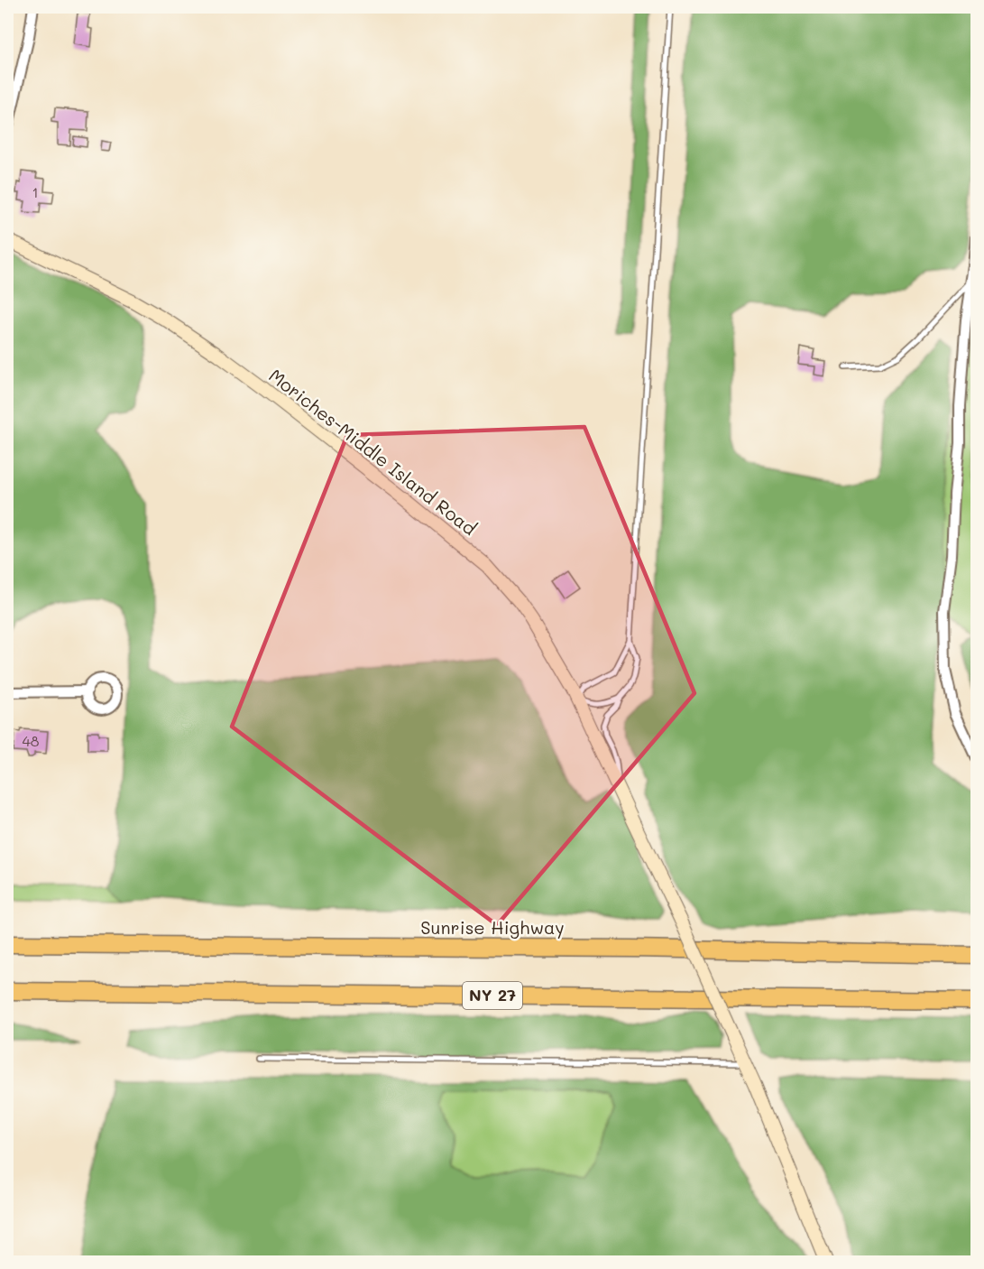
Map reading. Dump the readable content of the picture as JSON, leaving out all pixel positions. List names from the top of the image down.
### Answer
{
  "streets": {
    "highway": ["Sunrise Highway", "NY 27"],
    "main road": ["Moriches-Middle Island Road"]
  },
  "house_numbers": ["1", "48"]
}
